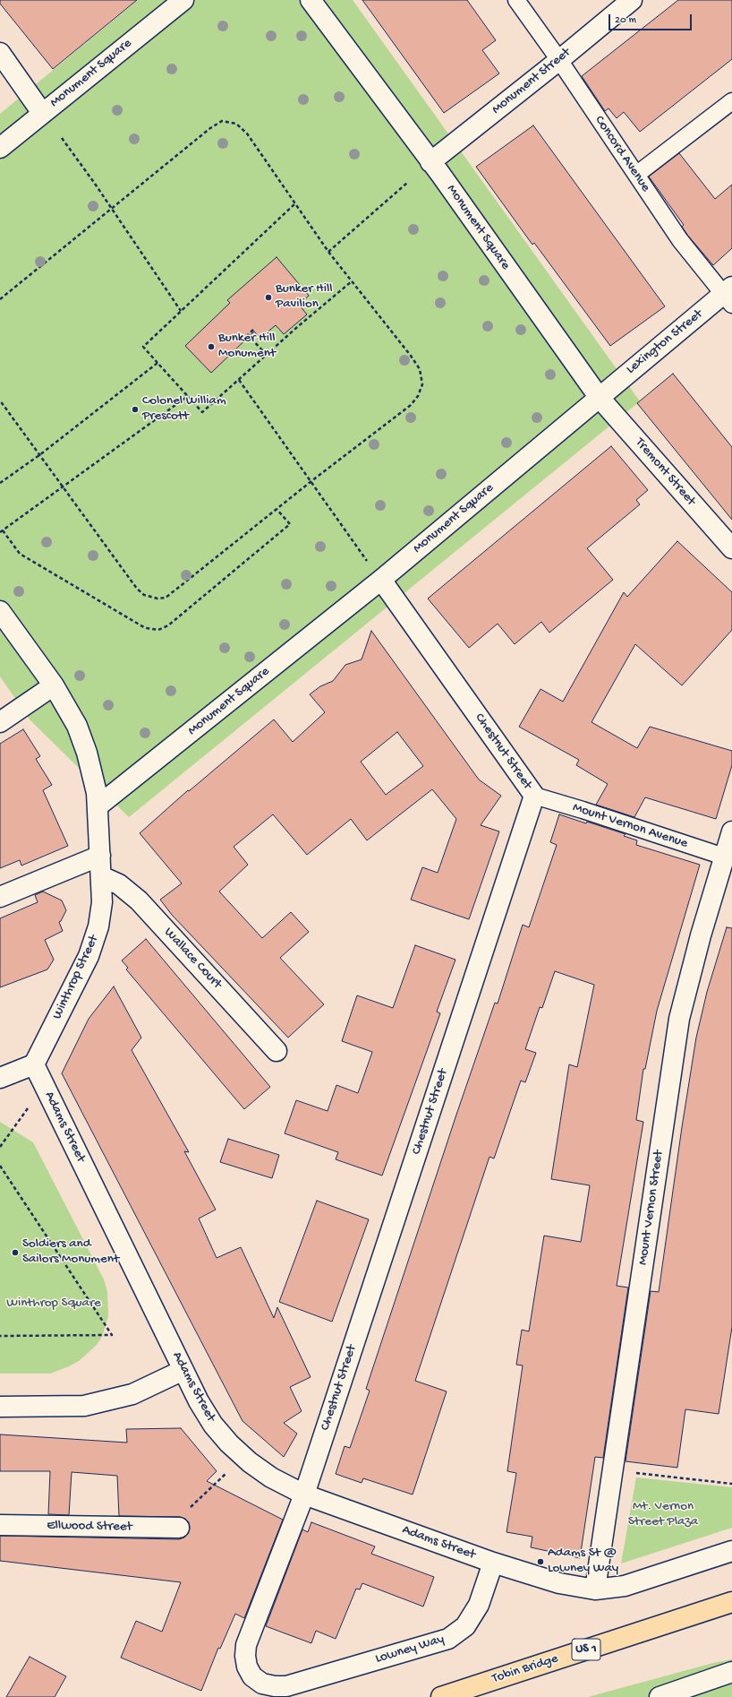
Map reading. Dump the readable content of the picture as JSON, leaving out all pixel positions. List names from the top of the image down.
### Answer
{
  "streets": {
    "highway": ["US 1", "Tobin Bridge"],
    "street": [
      "Monument Square",
      "Monument Street",
      "Lexington Street",
      "Tremont Street",
      "Chestnut Street",
      "Wallace Court",
      "Winthrop Street",
      "Adams Street",
      "Mount Vernon Street",
      "Ellwood Street",
      "Lowney Way"
    ],
    "lane": ["Concord Avenue", "Mount Vernon Avenue"]
  },
  "crossings": [
    ["Monument Square", "Monument Street"],
    ["Monument Square", "Lexington Street"],
    ["Monument Square", "Tremont Street"],
    ["Monument Square", "Chestnut Street"],
    ["Monument Square", "Winthrop Street"],
    ["Monument Street", "Concord Avenue"],
    ["Concord Avenue", "Lexington Street"],
    ["Lexington Street", "Tremont Street"],
    ["Chestnut Street", "Mount Vernon Avenue"],
    ["Chestnut Street", "Adams Street"],
    ["Chestnut Street", "Lowney Way"],
    ["Mount Vernon Avenue", "Mount Vernon Street"],
    ["Wallace Court", "Winthrop Street"],
    ["Winthrop Street", "Adams Street"],
    ["Adams Street", "Lowney Way"]
  ],
  "parks": ["Winthrop Square", "Mt. Vernon Street Plaza"],
  "places": [
    "Bunker Hill Pavilion",
    "Bunker Hill Monument",
    "Colonel William Prescott",
    "Soldiers and Sailors Monument",
    "Adams St @ Lowney Way"
  ],
  "scale_bar": "20 m"
}
